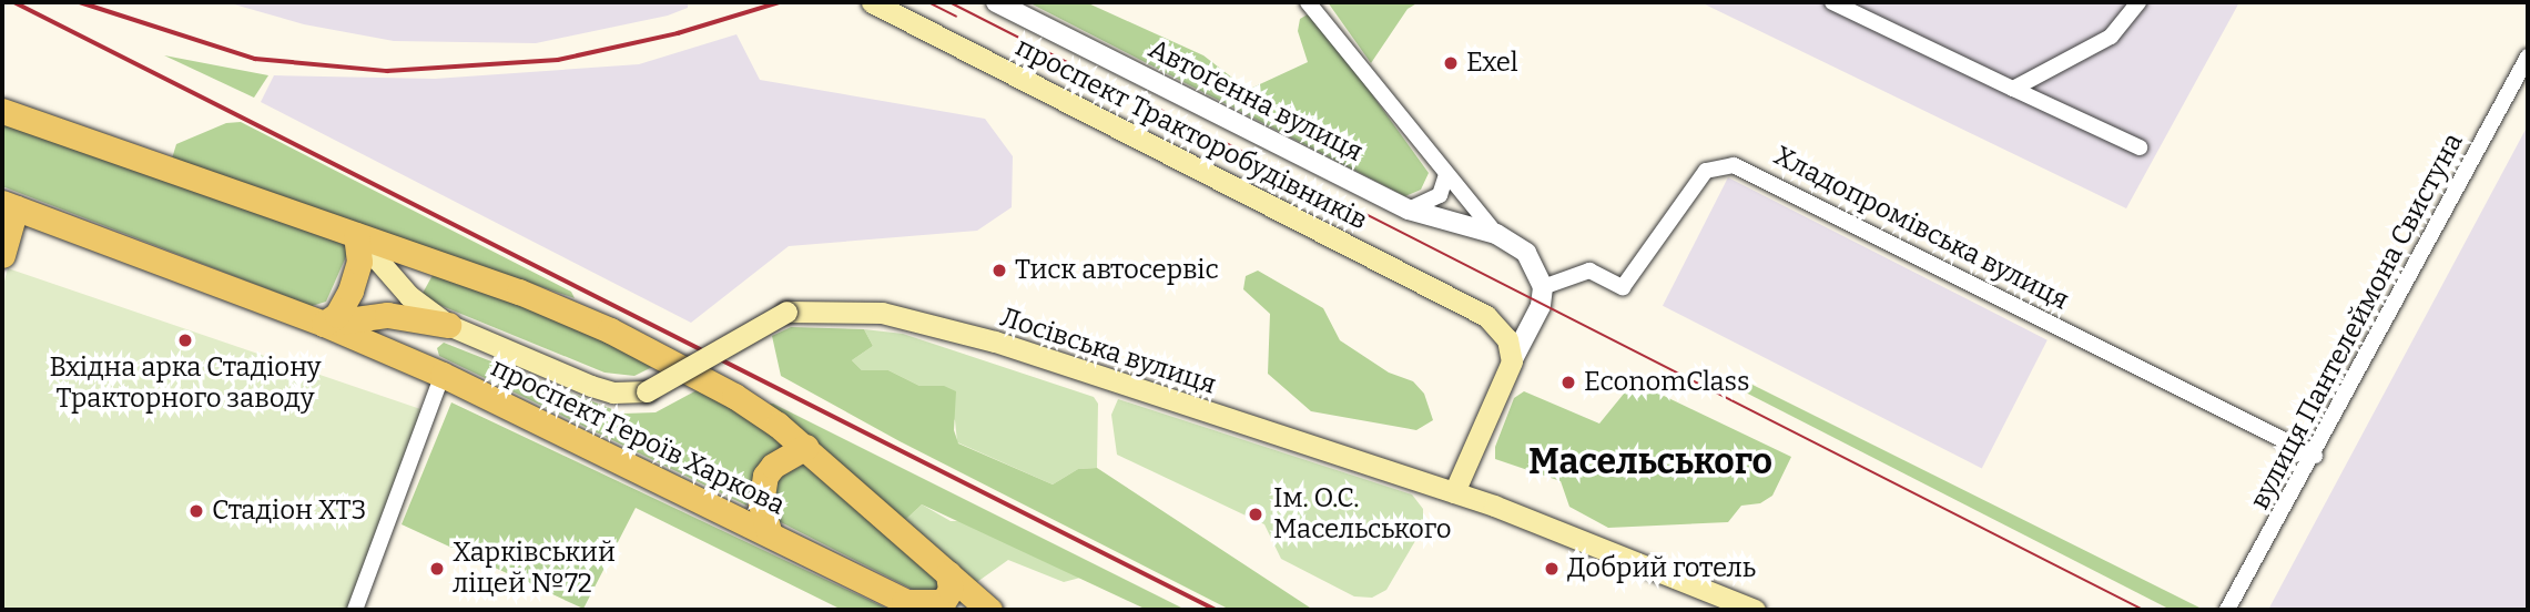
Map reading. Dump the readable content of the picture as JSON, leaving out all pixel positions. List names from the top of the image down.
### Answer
{
  "streets": {
    "main road": ["проспект Тракторобудівників", "Лосівська вулиця", "проспект Героїв Харкова"],
    "street": ["Автоґенна вулиця", "Хладопромівська вулиця", "вулиця Пантелеймона Свистуна"]
  },
  "crossings": [
    ["Хладопромівська вулиця", "вулиця Пантелеймона Свистуна"]
  ],
  "districts": ["Масельського"],
  "places": [
    "Exel",
    "Тиск автосервіс",
    "Вхідна арка Стадіону Тракторного заводу",
    "EconomClass",
    "Стадіон ХТЗ",
    "Ім. О.С. Масельського",
    "Харківський ліцей №72",
    "Добрий готель"
  ]
}
